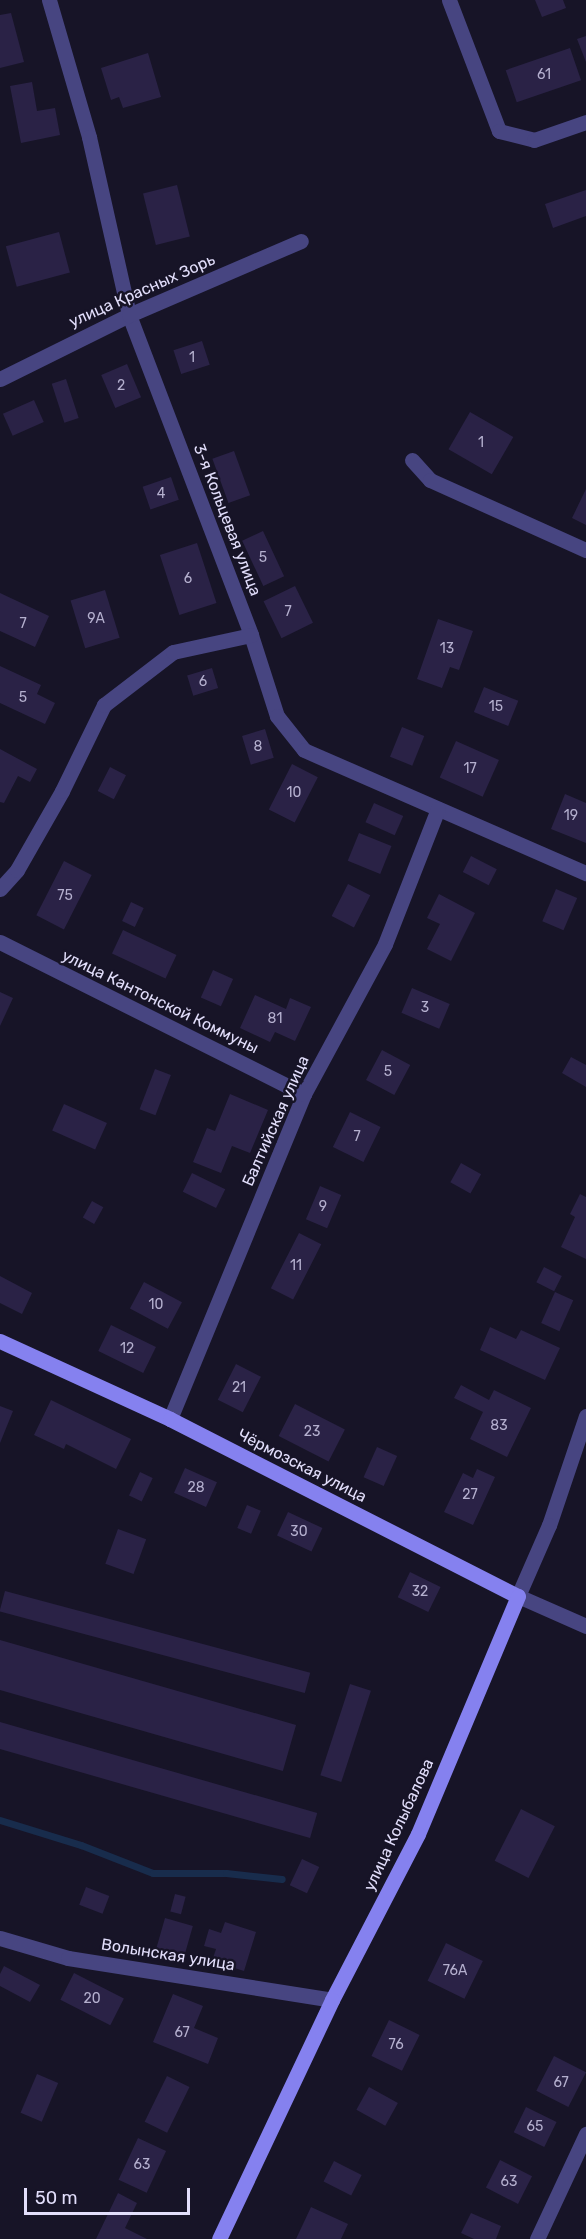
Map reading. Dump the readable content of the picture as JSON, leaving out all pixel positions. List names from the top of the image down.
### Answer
{
  "streets": {
    "street": [
      "улица Красных Зорь",
      "3-я Кольцевая улица",
      "улица Кантонской Коммуны",
      "Балтийская улица",
      "Чёрмозская улица",
      "улица Колыбалова",
      "Волынская улица"
    ]
  },
  "crossings": [
    ["улица Красных Зорь", "3-я Кольцевая улица"],
    ["3-я Кольцевая улица", "Балтийская улица"],
    ["улица Кантонской Коммуны", "Балтийская улица"],
    ["Балтийская улица", "Чёрмозская улица"],
    ["Чёрмозская улица", "улица Колыбалова"],
    ["улица Колыбалова", "Волынская улица"]
  ],
  "house_numbers": [
    "61",
    "1",
    "2",
    "1",
    "4",
    "5",
    "6",
    "7",
    "9А",
    "7",
    "13",
    "6",
    "5",
    "15",
    "8",
    "17",
    "10",
    "19",
    "75",
    "3",
    "81",
    "5",
    "7",
    "9",
    "11",
    "10",
    "12",
    "21",
    "83",
    "23",
    "28",
    "27",
    "30",
    "32",
    "76А",
    "20",
    "67",
    "76",
    "67",
    "65",
    "63",
    "63"
  ],
  "scale_bar": "50 m"
}
